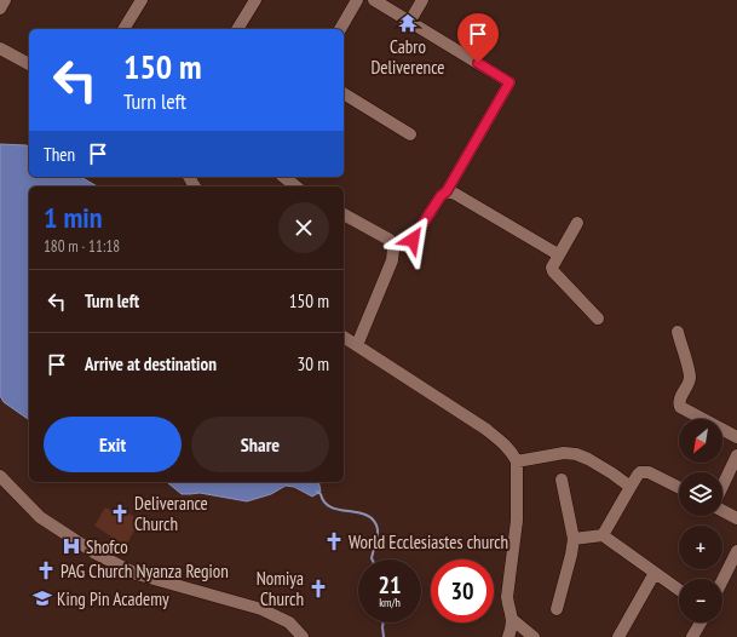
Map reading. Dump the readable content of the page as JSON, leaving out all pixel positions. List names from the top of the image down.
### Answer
{
  "places": {
    "temple": ["Cabro Deliverence"],
    "church": [
      "Deliverance Church",
      "World Ecclesiastes church",
      "PAG Church Nyanza Region",
      "Nomiya Church"
    ],
    "hospital": ["Shofco"],
    "school or university": ["King Pin Academy"]
  },
  "north": "bottom left",
  "page": {
    "turn": ["150 m", "Turn left"],
    "then": "Then",
    "heading": ["1 min", "180 m · 11:18"],
    "list": [
      {
        "name": "Turn left",
        "value": "150 m"
      },
      {
        "name": "Arrive at destination",
        "value": "30 m"
      }
    ],
    "buttons": ["Exit", "Share"],
    "map_buttons": ["+", "−"],
    "speed": "21 km/h",
    "limit": "30"
  }
}
